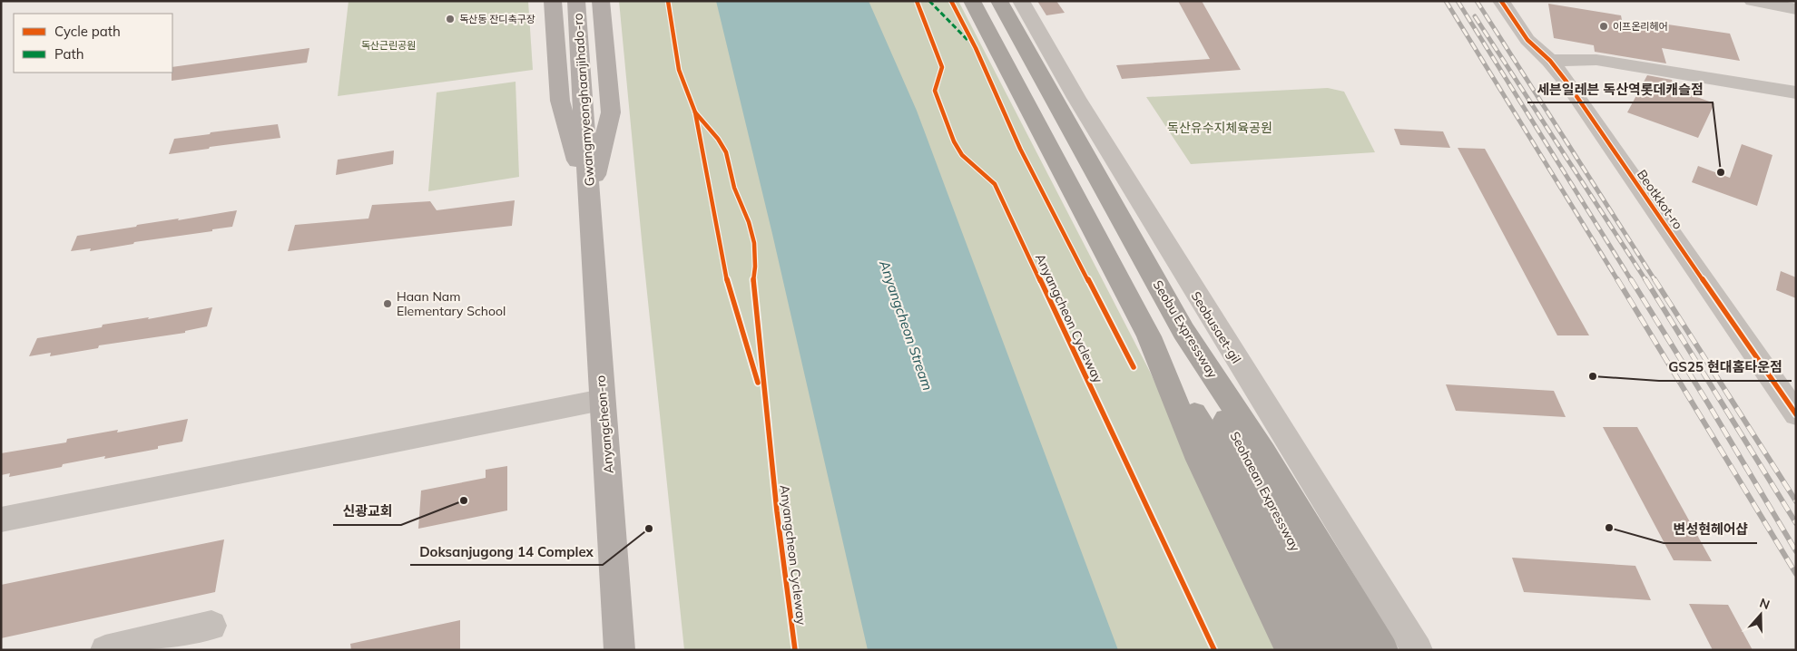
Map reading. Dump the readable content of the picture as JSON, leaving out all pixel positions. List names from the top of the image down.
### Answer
{
  "streets": {
    "highway": ["Seobu Expressway", "Seohaean Expressway"],
    "main road": ["Gwangmyeonghaanjihado-ro", "Anyangcheon-ro"],
    "street": ["Beotkkot-ro", "Seobusaet-gil"],
    "cycle path": ["Anyangcheon Cycleway"]
  },
  "crossings": [
    ["Gwangmyeonghaanjihado-ro", "Anyangcheon-ro"],
    ["Seobu Expressway", "Seohaean Expressway"]
  ],
  "water": ["Anyangcheon Stream"],
  "parks": ["독산근린공원", "독산유수지체육공원"],
  "places": [
    "독산동 잔디축구장",
    "이프온리헤어",
    "세븐일레븐 독산역롯데캐슬점",
    "Haan Nam Elementary School",
    "GS25 현대홈타운점",
    "신광교회",
    "변성현헤어샵",
    "Doksanjugong 14 Complex"
  ],
  "legend": ["Cycle path", "Path"],
  "north": "top"
}
